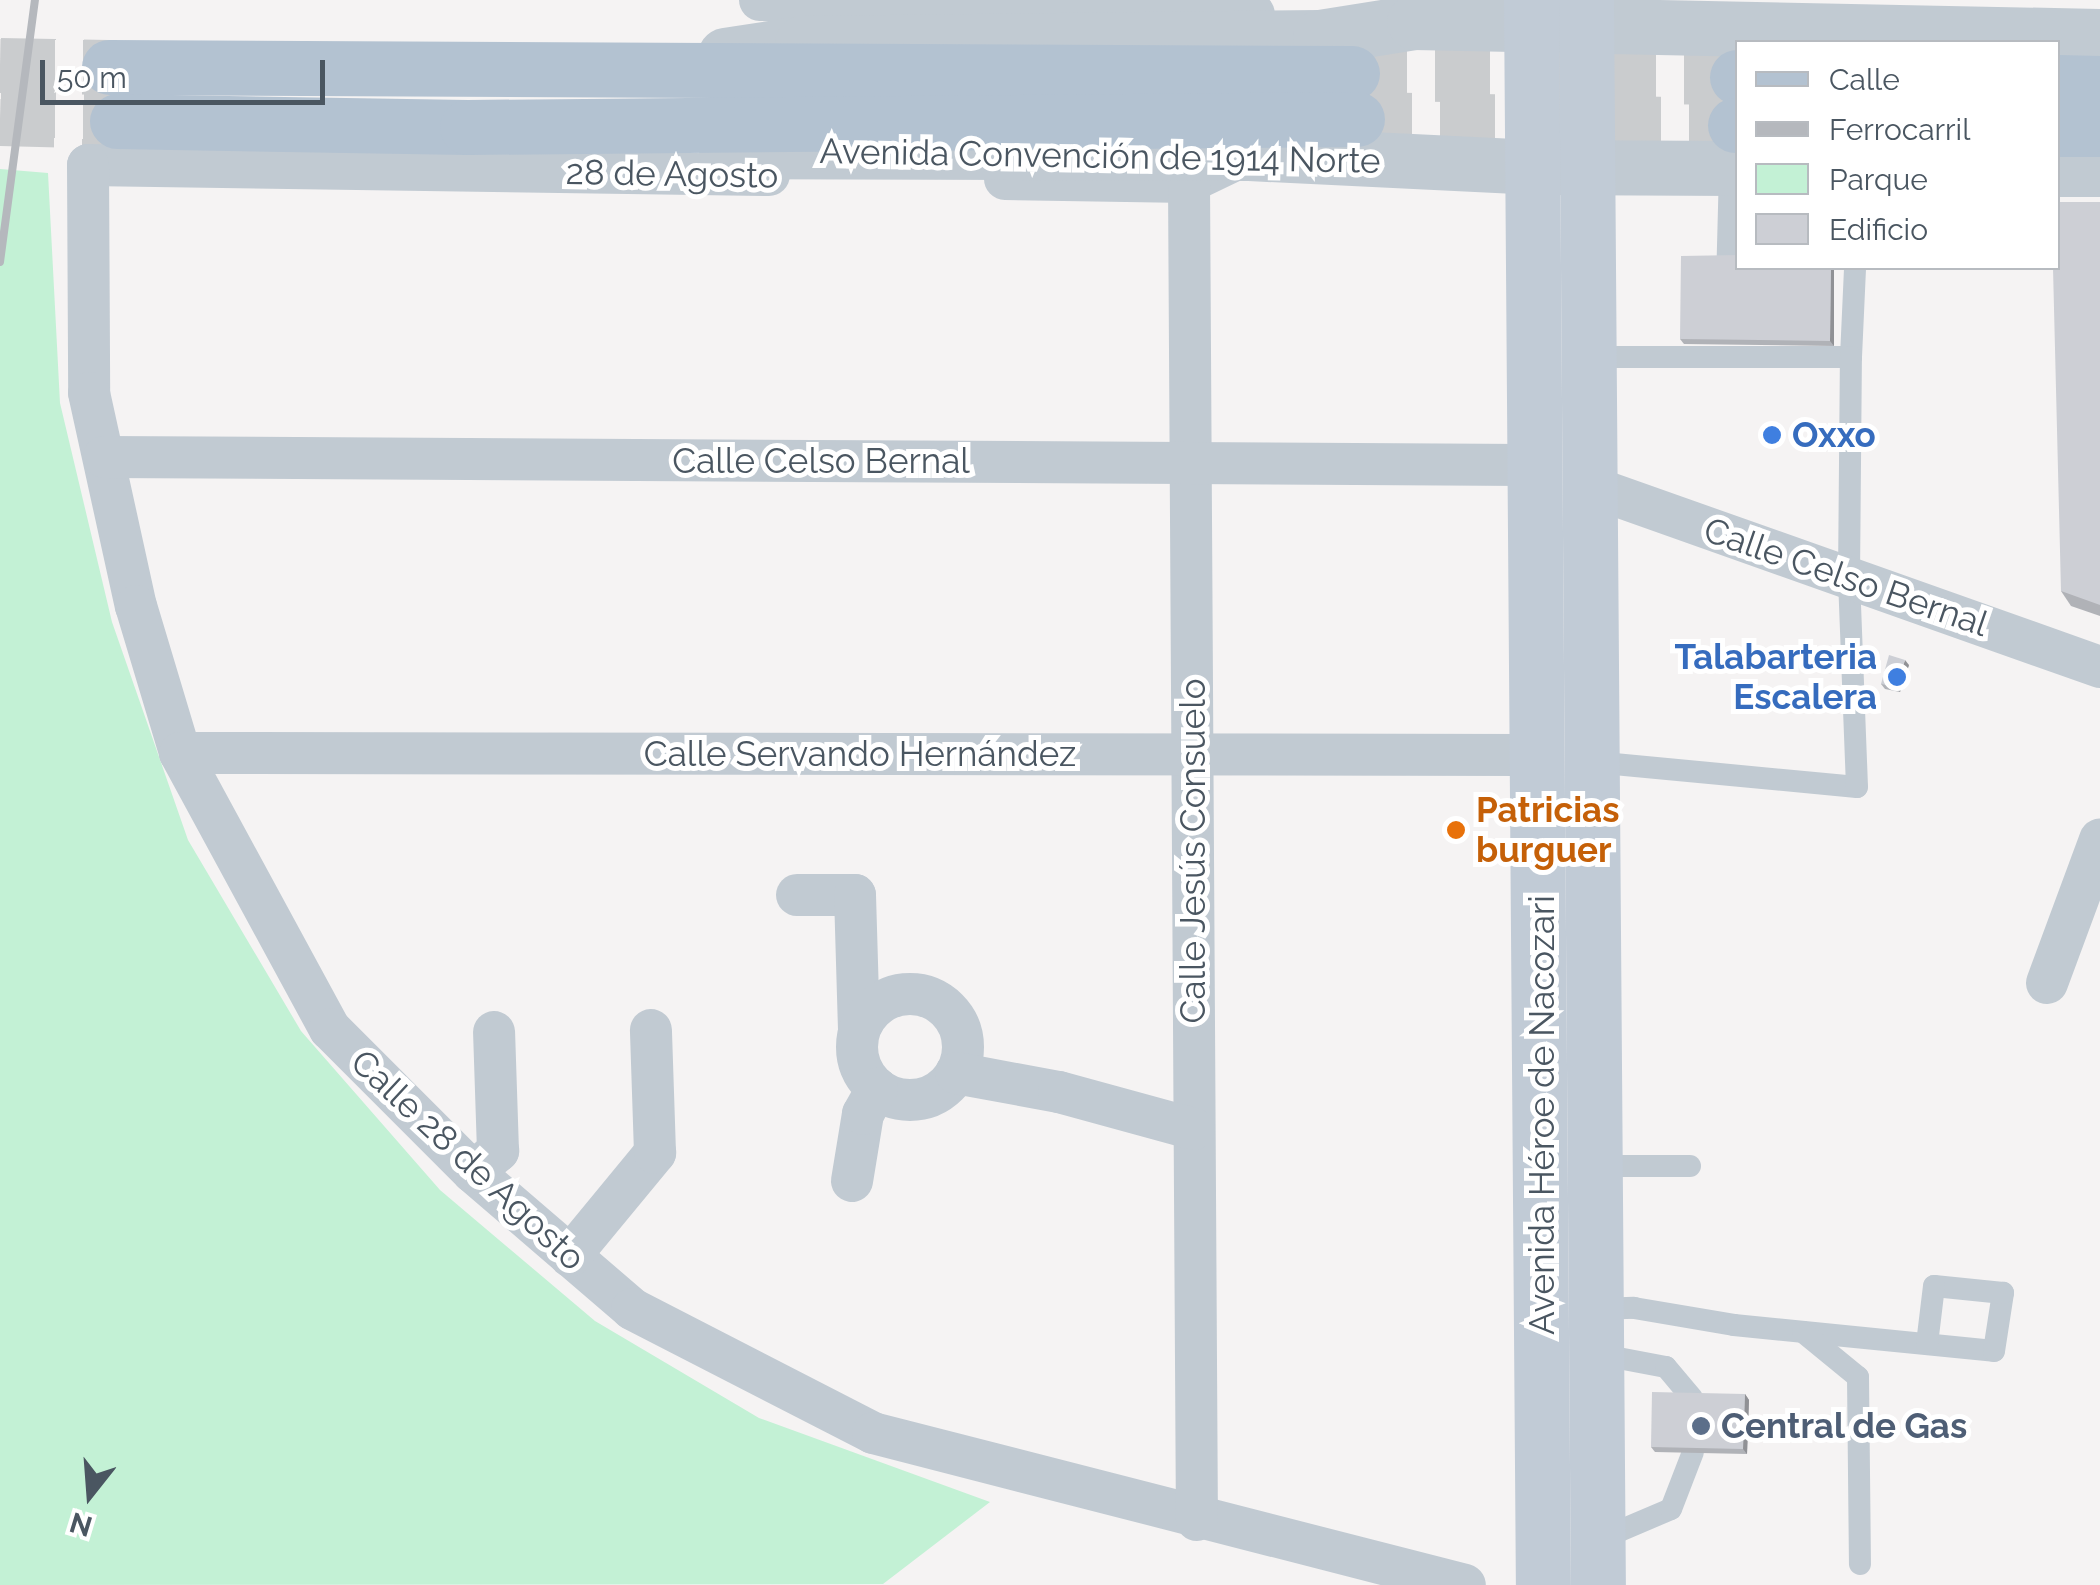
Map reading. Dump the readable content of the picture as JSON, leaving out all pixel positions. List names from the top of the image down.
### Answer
{
  "streets": {
    "main road": ["Avenida Convención de 1914 Norte", "Avenida Héroe de Nacozari"],
    "street": [
      "28 de Agosto",
      "Calle Celso Bernal",
      "Calle Servando Hernández",
      "Calle Jesús Consuelo",
      "Calle 28 de Agosto"
    ]
  },
  "crossings": [
    ["Avenida Convención de 1914 Norte", "28 de Agosto"],
    ["Avenida Convención de 1914 Norte", "Avenida Héroe de Nacozari"],
    ["Avenida Convención de 1914 Norte", "Calle 28 de Agosto"],
    ["28 de Agosto", "Calle Jesús Consuelo"],
    ["28 de Agosto", "Calle 28 de Agosto"],
    ["Calle Celso Bernal", "Calle Jesús Consuelo"],
    ["Calle Celso Bernal", "Avenida Héroe de Nacozari"],
    ["Calle Celso Bernal", "Calle 28 de Agosto"],
    ["Calle Servando Hernández", "Calle Jesús Consuelo"],
    ["Calle Servando Hernández", "Avenida Héroe de Nacozari"],
    ["Calle Servando Hernández", "Calle 28 de Agosto"],
    ["Calle Jesús Consuelo", "Calle 28 de Agosto"]
  ],
  "places": [
    "Oxxo",
    "Talabarteria Escalera",
    "Patricias burguer",
    "Central de Gas"
  ],
  "legend": [
    "Calle",
    "Ferrocarril",
    "Parque",
    "Edificio"
  ],
  "scale_bar": "50 m",
  "north": "bottom"
}
